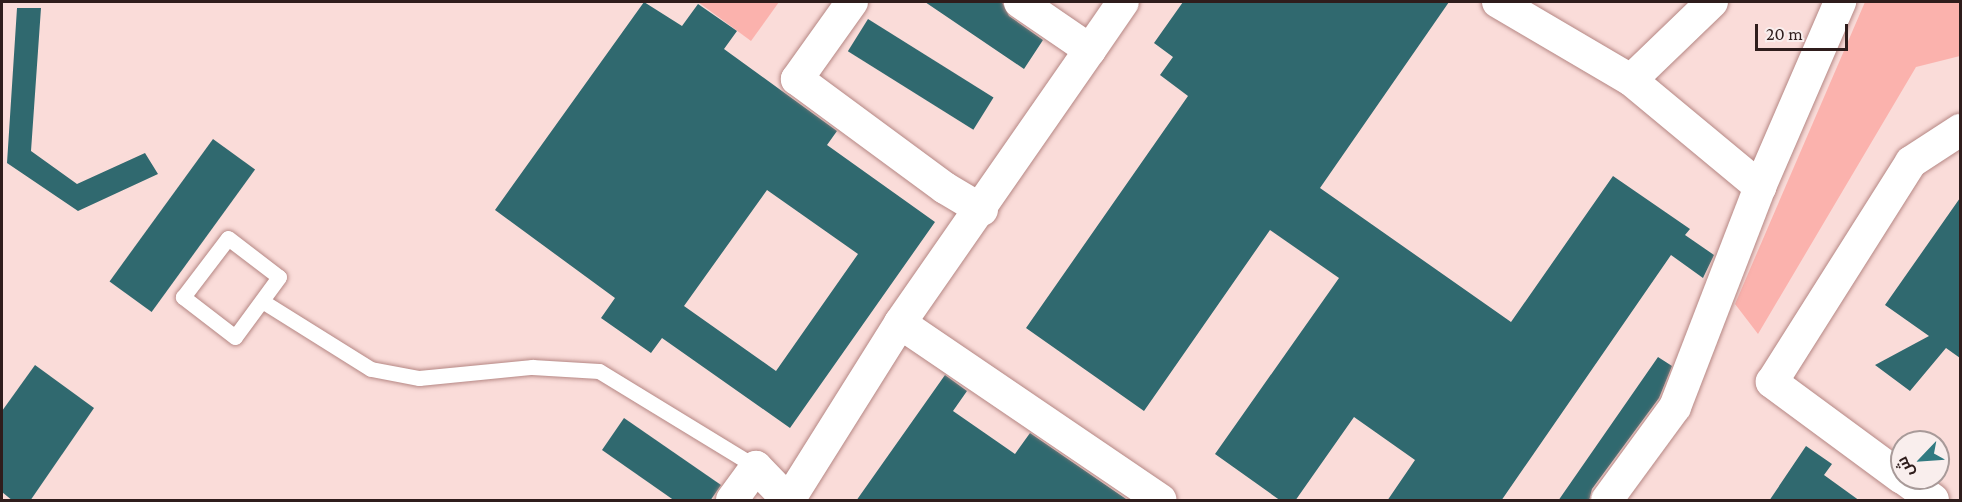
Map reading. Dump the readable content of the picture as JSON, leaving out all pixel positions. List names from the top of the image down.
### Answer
{
  "scale_bar": "20 m",
  "north": "bottom left"
}
